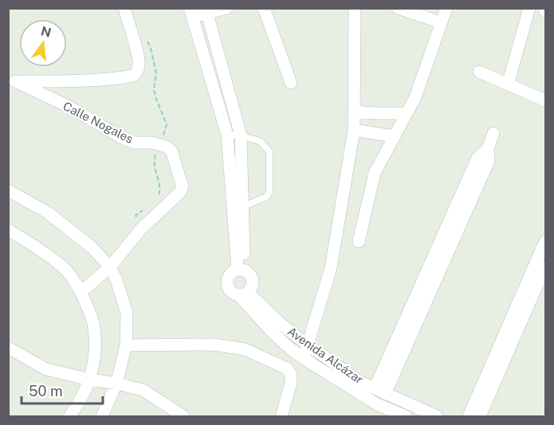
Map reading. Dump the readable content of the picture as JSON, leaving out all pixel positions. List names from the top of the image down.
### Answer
{
  "streets": {
    "street": ["Calle Nogales", "Avenida Alcázar"]
  },
  "scale_bar": "50 m",
  "north": "top"
}
